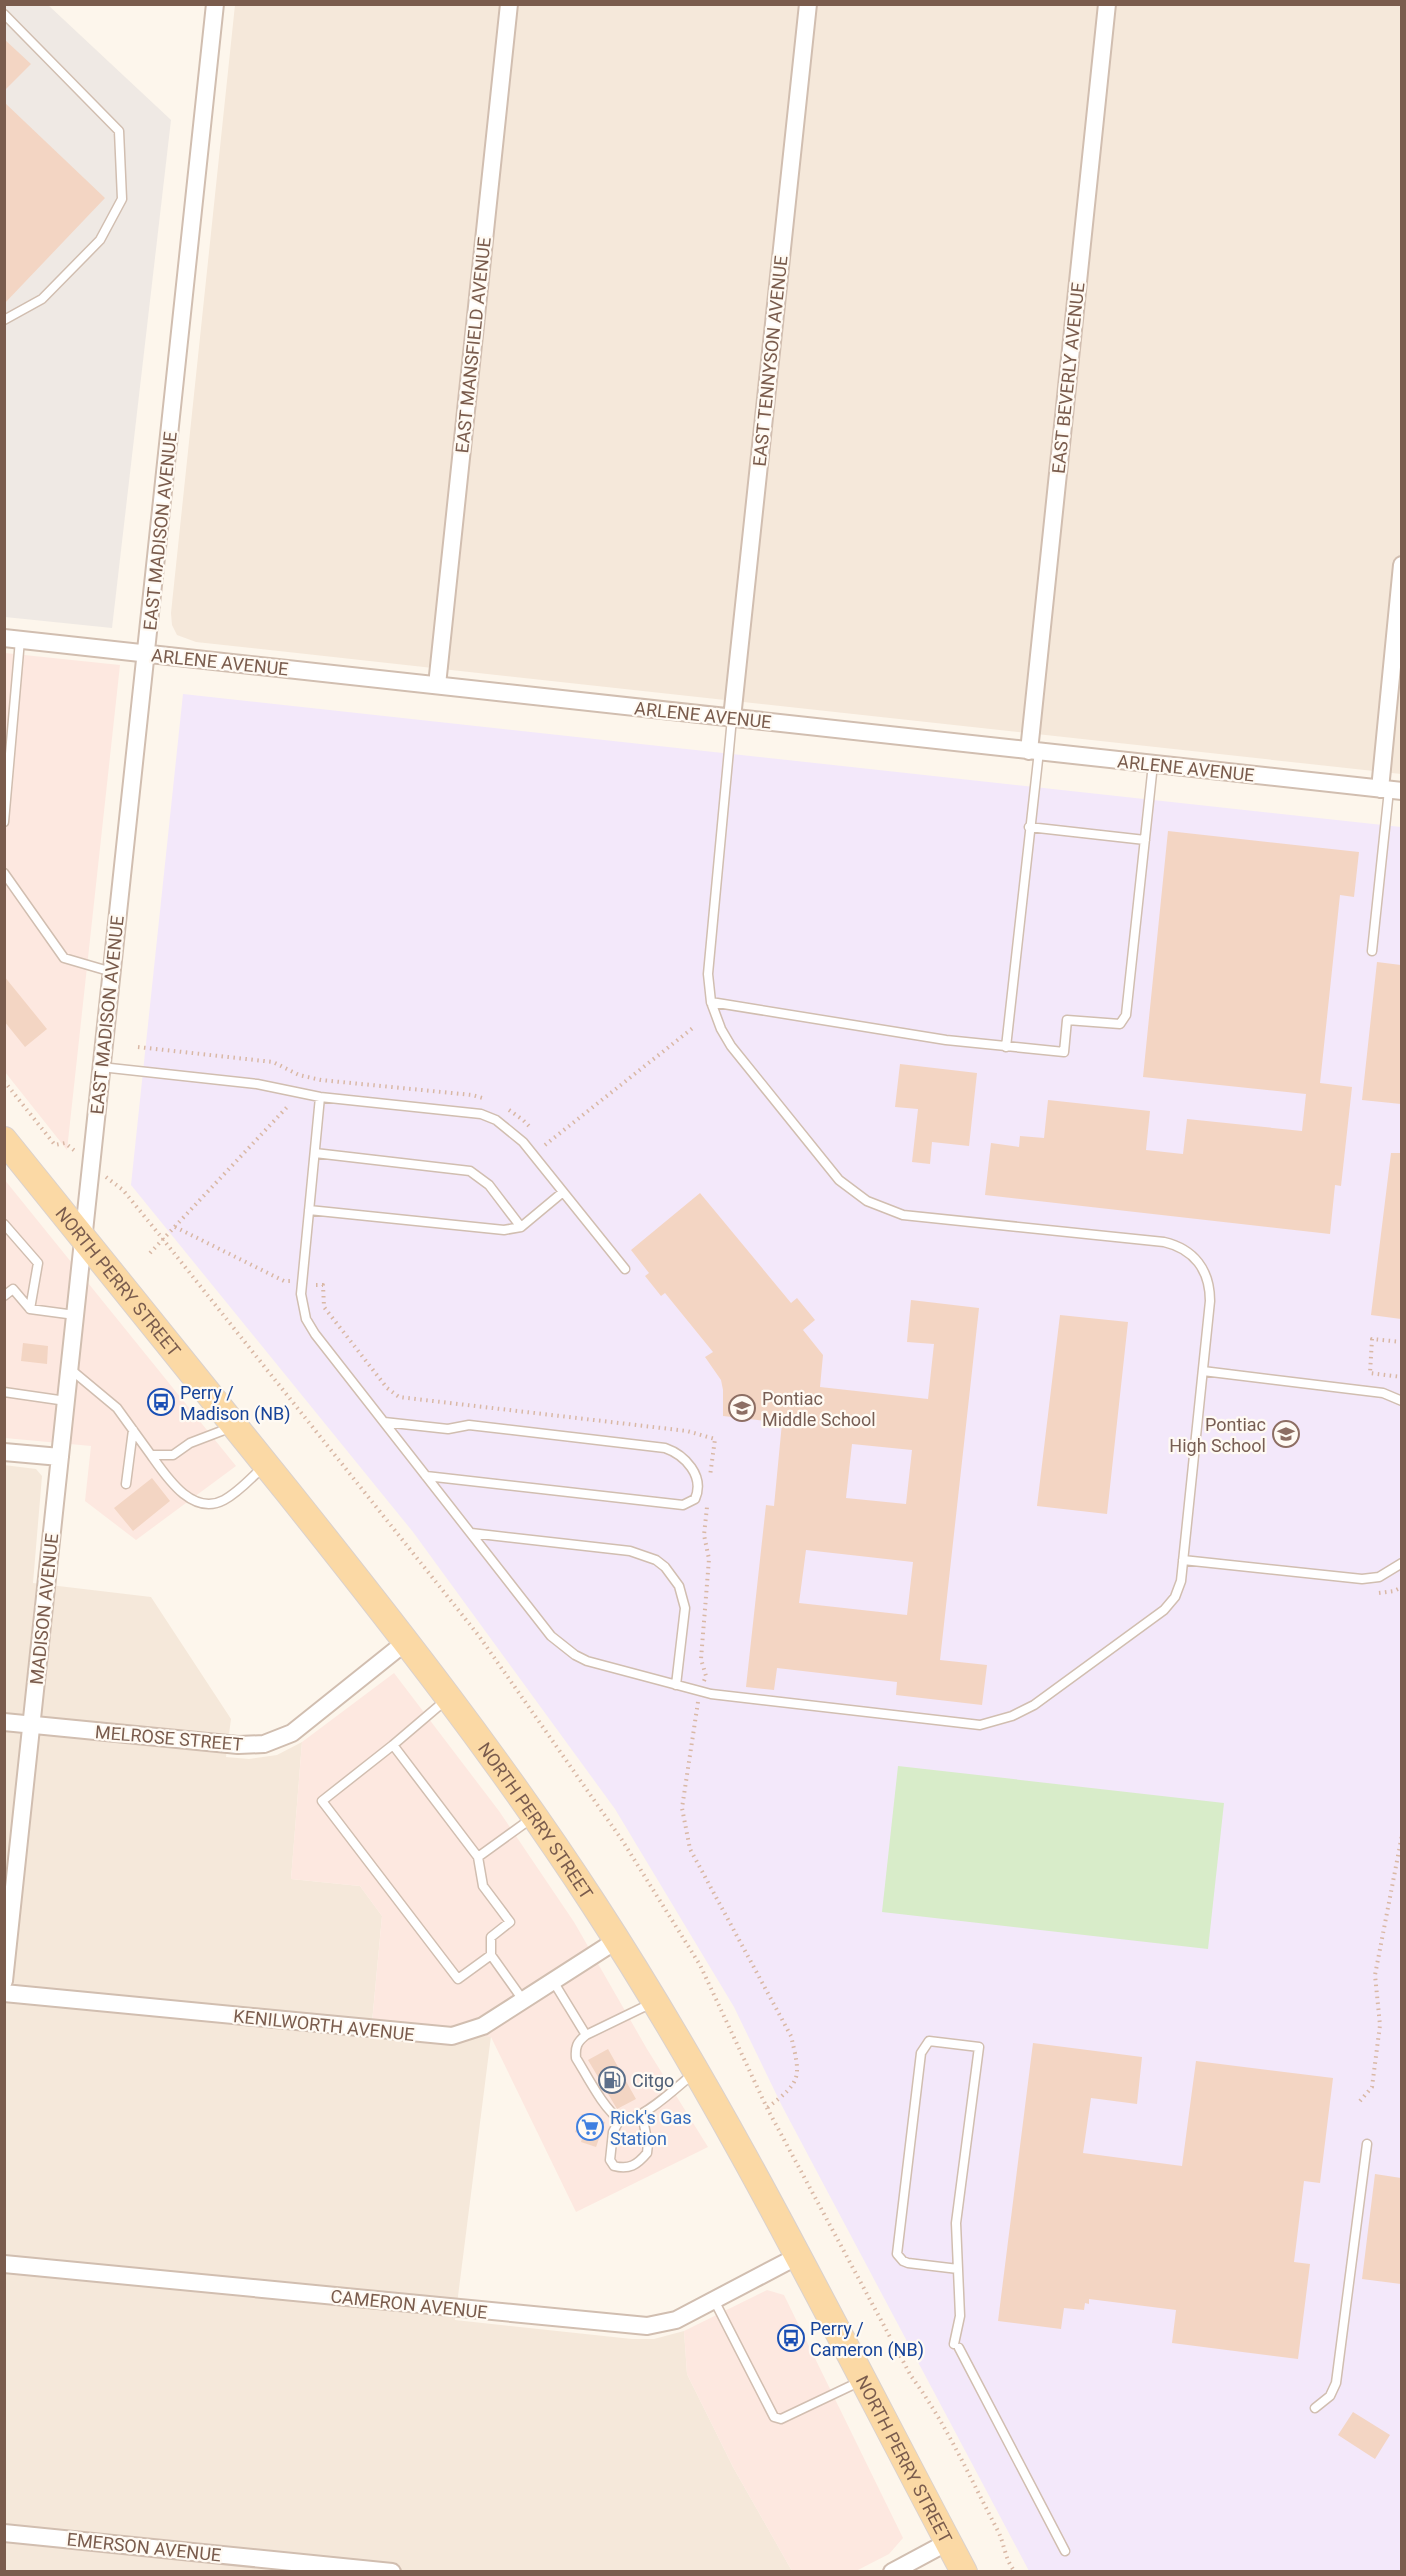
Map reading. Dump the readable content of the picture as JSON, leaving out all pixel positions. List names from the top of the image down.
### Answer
{
  "streets": {
    "main road": ["NORTH PERRY STREET"],
    "street": [
      "EAST MANSFIELD AVENUE",
      "EAST TENNYSON AVENUE",
      "EAST BEVERLY AVENUE",
      "EAST MADISON AVENUE",
      "ARLENE AVENUE",
      "MADISON AVENUE",
      "MELROSE STREET",
      "KENILWORTH AVENUE",
      "CAMERON AVENUE",
      "EMERSON AVENUE"
    ]
  },
  "crossings": [
    ["EAST MANSFIELD AVENUE", "ARLENE AVENUE"],
    ["EAST TENNYSON AVENUE", "ARLENE AVENUE"],
    ["EAST BEVERLY AVENUE", "ARLENE AVENUE"],
    ["EAST MADISON AVENUE", "ARLENE AVENUE"],
    ["EAST MADISON AVENUE", "NORTH PERRY STREET"],
    ["EAST MADISON AVENUE", "MADISON AVENUE"],
    ["NORTH PERRY STREET", "MADISON AVENUE"],
    ["NORTH PERRY STREET", "MELROSE STREET"],
    ["NORTH PERRY STREET", "KENILWORTH AVENUE"],
    ["NORTH PERRY STREET", "CAMERON AVENUE"],
    ["MADISON AVENUE", "MELROSE STREET"]
  ],
  "places": {
    "bus stop": ["Perry / Madison (NB)", "Perry / Cameron (NB)"],
    "school or university": ["Pontiac Middle School", "Pontiac High School"],
    "fuel station": ["Citgo"],
    "supermarket": ["Rick's Gas Station"]
  }
}
